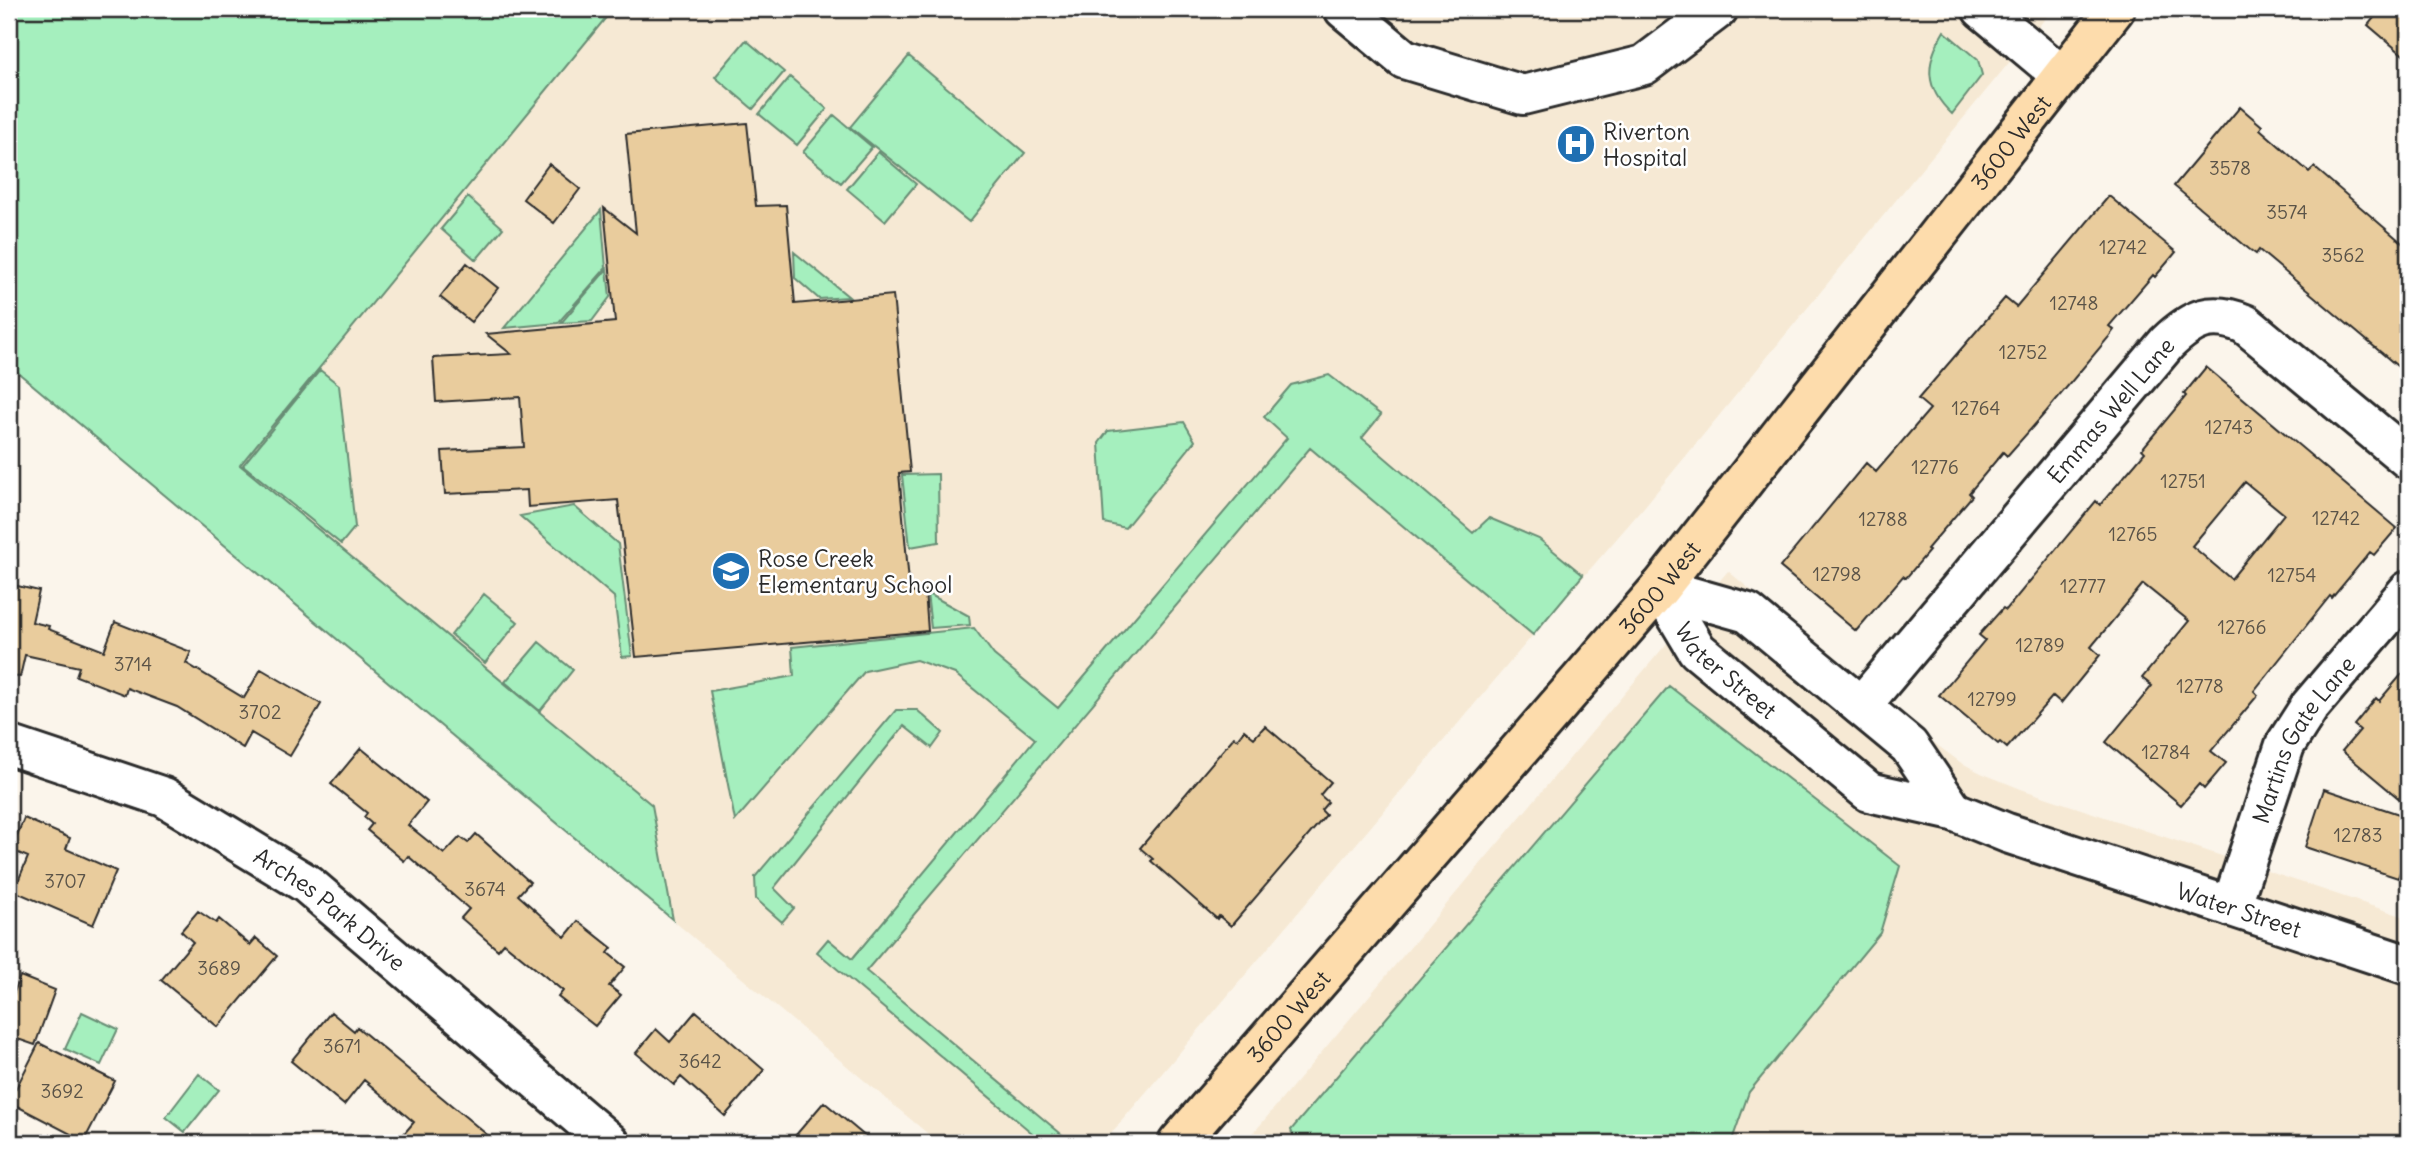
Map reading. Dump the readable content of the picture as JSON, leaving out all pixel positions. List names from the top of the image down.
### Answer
{
  "streets": {
    "main road": ["3600 West"],
    "street": [
      "Emmas Well Lane",
      "Water Street",
      "Martins Gate Lane",
      "Arches Park Drive"
    ]
  },
  "crossings": [
    ["3600 West", "Water Street"],
    ["Emmas Well Lane", "Water Street"],
    ["Water Street", "Martins Gate Lane"]
  ],
  "places": {
    "hospital": ["Riverton Hospital"],
    "school or university": ["Rose Creek Elementary School"]
  },
  "house_numbers": [
    "3578",
    "3574",
    "12742",
    "3562",
    "12748",
    "12752",
    "12764",
    "12743",
    "12776",
    "12751",
    "12742",
    "12788",
    "12765",
    "12798",
    "12754",
    "12777",
    "12766",
    "12789",
    "3714",
    "12778",
    "12799",
    "3702",
    "12784",
    "12783",
    "3707",
    "3674",
    "3689",
    "3671",
    "3642",
    "3692"
  ]
}
